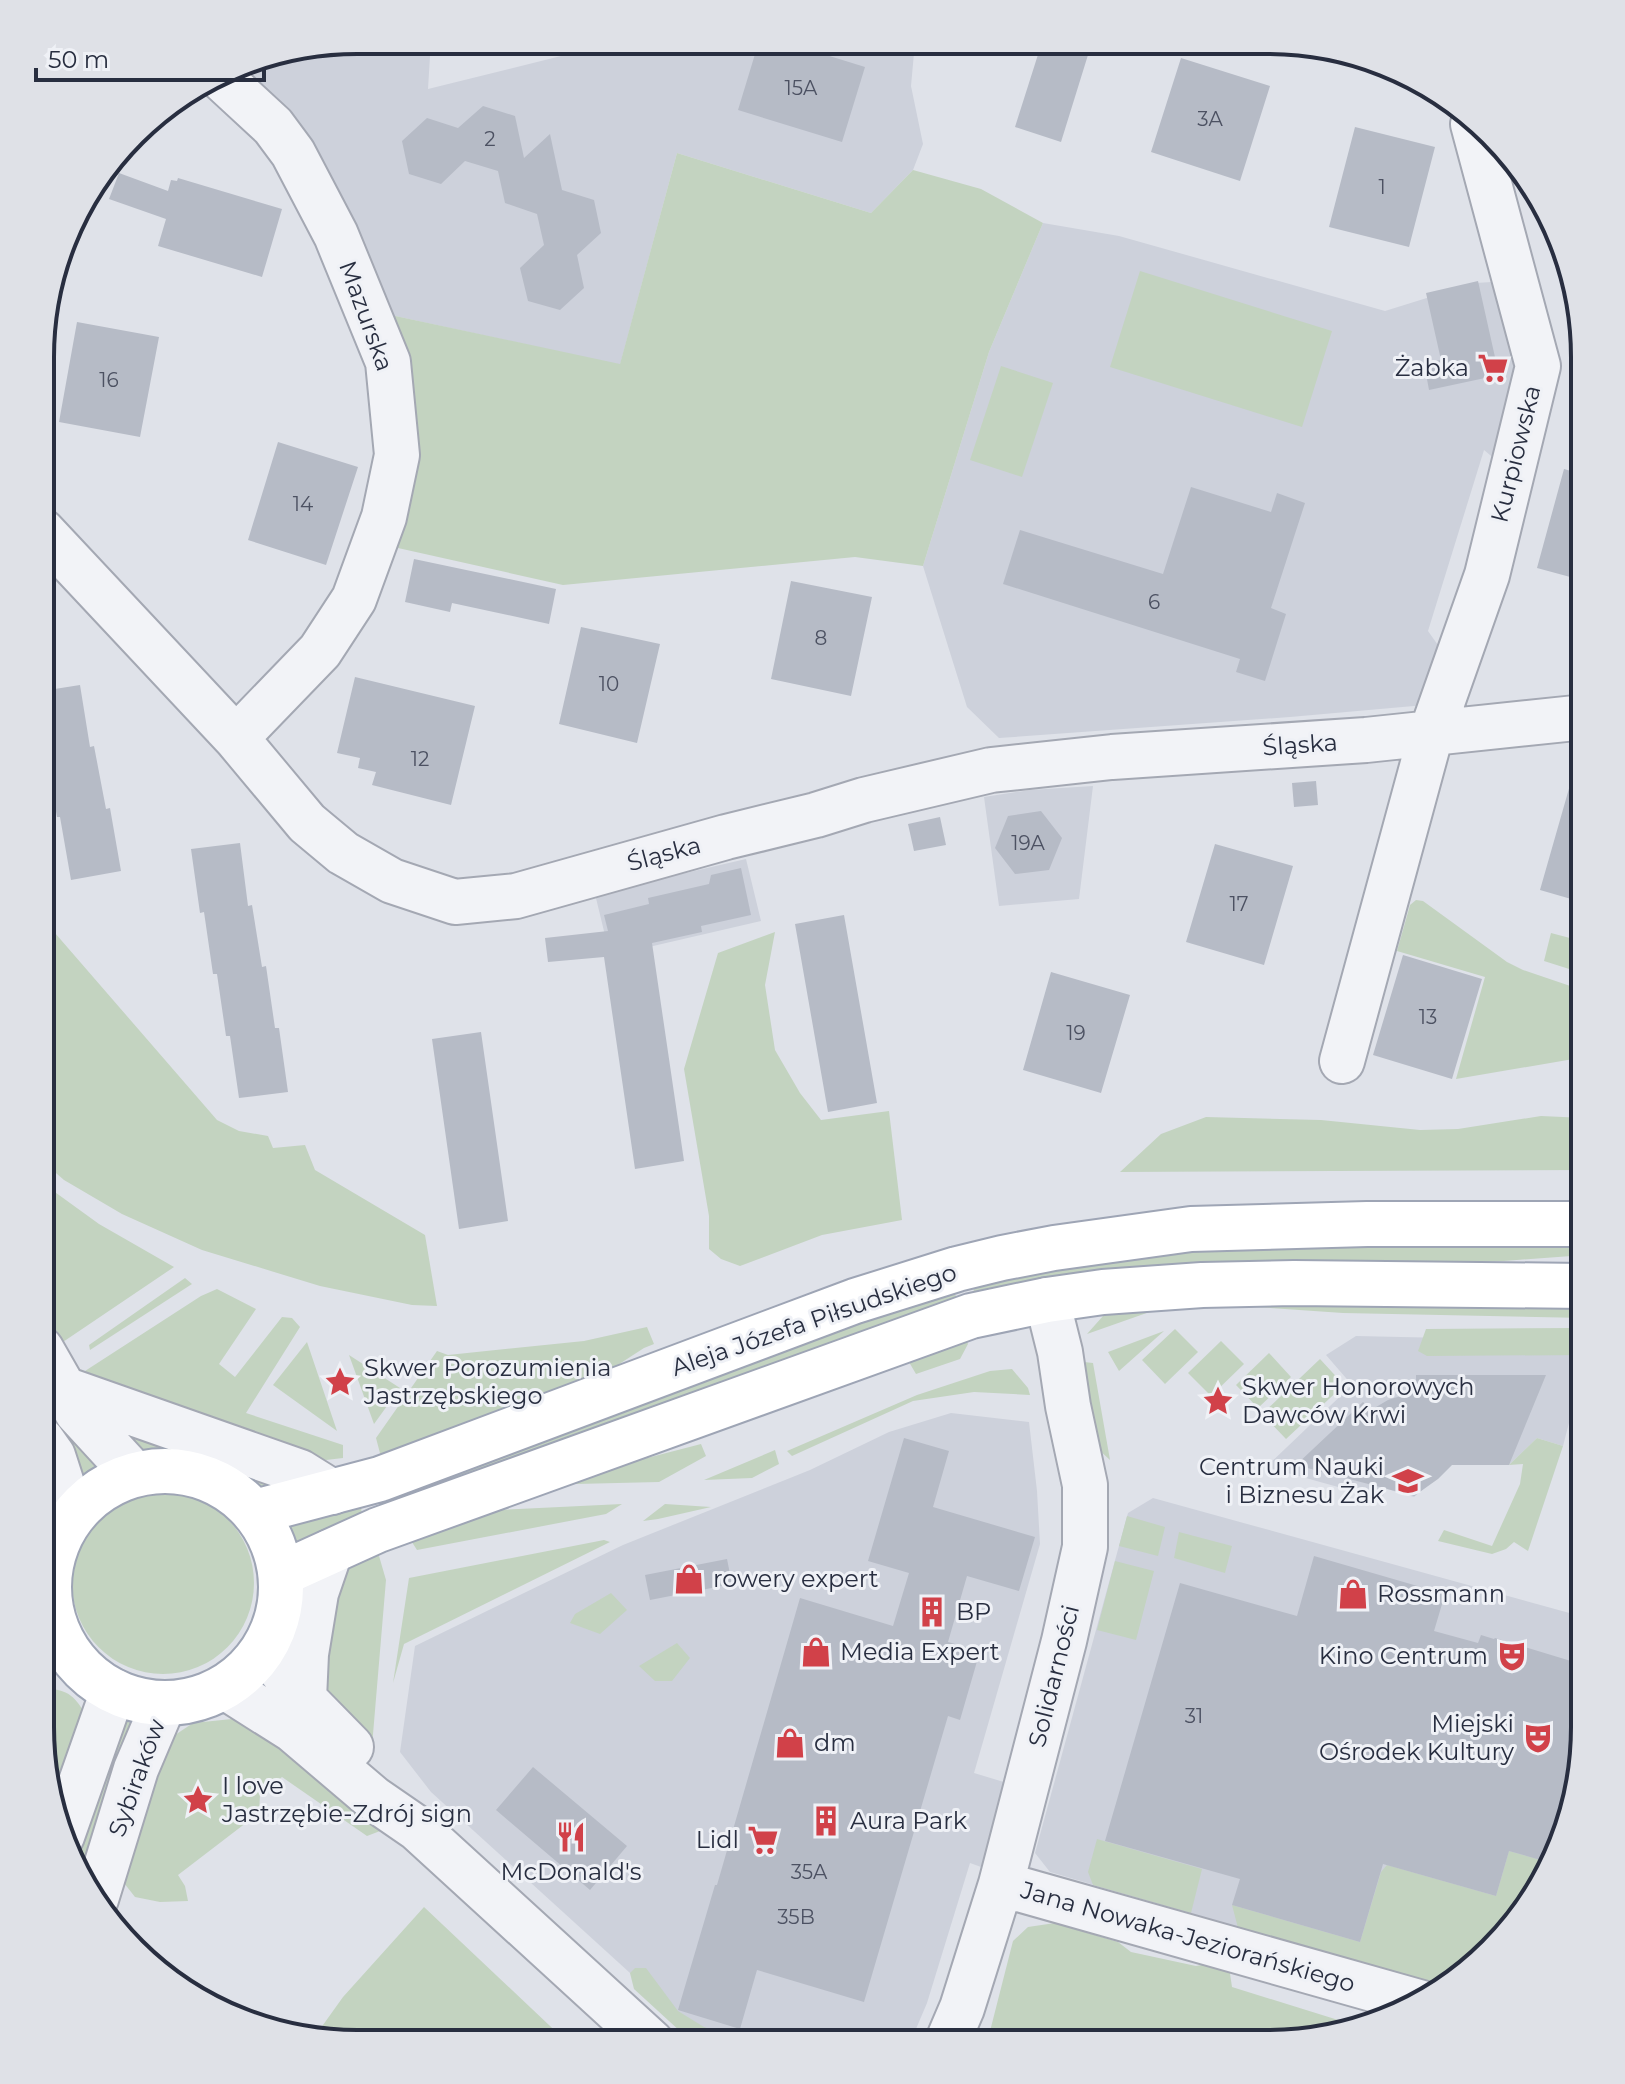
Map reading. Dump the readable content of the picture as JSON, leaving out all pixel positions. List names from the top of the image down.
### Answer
{
  "streets": {
    "main road": ["Aleja Józefa Piłsudskiego"],
    "street": [
      "Mazurska",
      "Kurpiowska",
      "Śląska",
      "Solidarności",
      "Sybiraków",
      "Jana Nowaka-Jeziorańskiego"
    ]
  },
  "crossings": [
    ["Mazurska", "Śląska"],
    ["Kurpiowska", "Śląska"],
    ["Aleja Józefa Piłsudskiego", "Solidarności"],
    ["Solidarności", "Jana Nowaka-Jeziorańskiego"]
  ],
  "places": {
    "supermarket": ["Żabka", "Lidl"],
    "place": ["Skwer Porozumienia Jastrzębskiego", "Skwer Honorowych Dawców Krwi", "I love Jastrzębie-Zdrój sign"],
    "school or university": ["Centrum Nauki i Biznesu Żak"],
    "shop": [
      "rowery expert",
      "Rossmann",
      "Media Expert",
      "dm"
    ],
    "building": ["BP", "Aura Park"],
    "theatre": ["Kino Centrum", "Miejski Ośrodek Kultury"],
    "restaurant": ["McDonald's"]
  },
  "house_numbers": [
    "15A",
    "3A",
    "2",
    "1",
    "16",
    "14",
    "6",
    "8",
    "10",
    "12",
    "19A",
    "17",
    "13",
    "19",
    "31",
    "35A",
    "35B"
  ],
  "scale_bar": "50 m"
}
